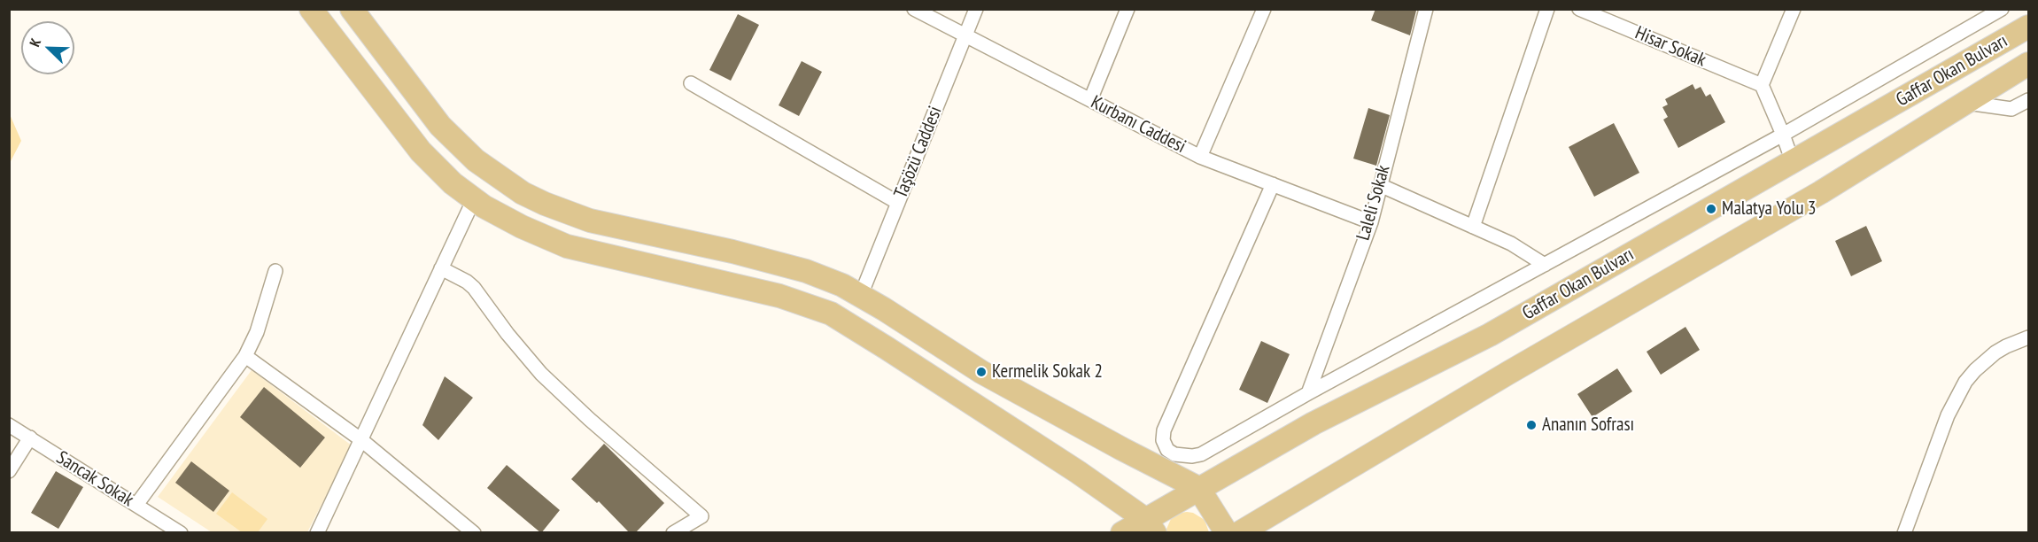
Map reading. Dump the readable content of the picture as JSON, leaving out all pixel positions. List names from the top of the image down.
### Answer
{
  "streets": {
    "highway": ["Gaffar Okan Bulvarı"],
    "street": [
      "Hisar Sokak",
      "Kurbanı Caddesi",
      "Taşözü Caddesi",
      "Laleli Sokak",
      "Sancak Sokak"
    ]
  },
  "crossings": [
    ["Kurbanı Caddesi", "Taşözü Caddesi"],
    ["Kurbanı Caddesi", "Laleli Sokak"]
  ],
  "places": ["Malatya Yolu 3", "Kermelik Sokak 2", "Ananın Sofrası"],
  "north": "top left"
}
